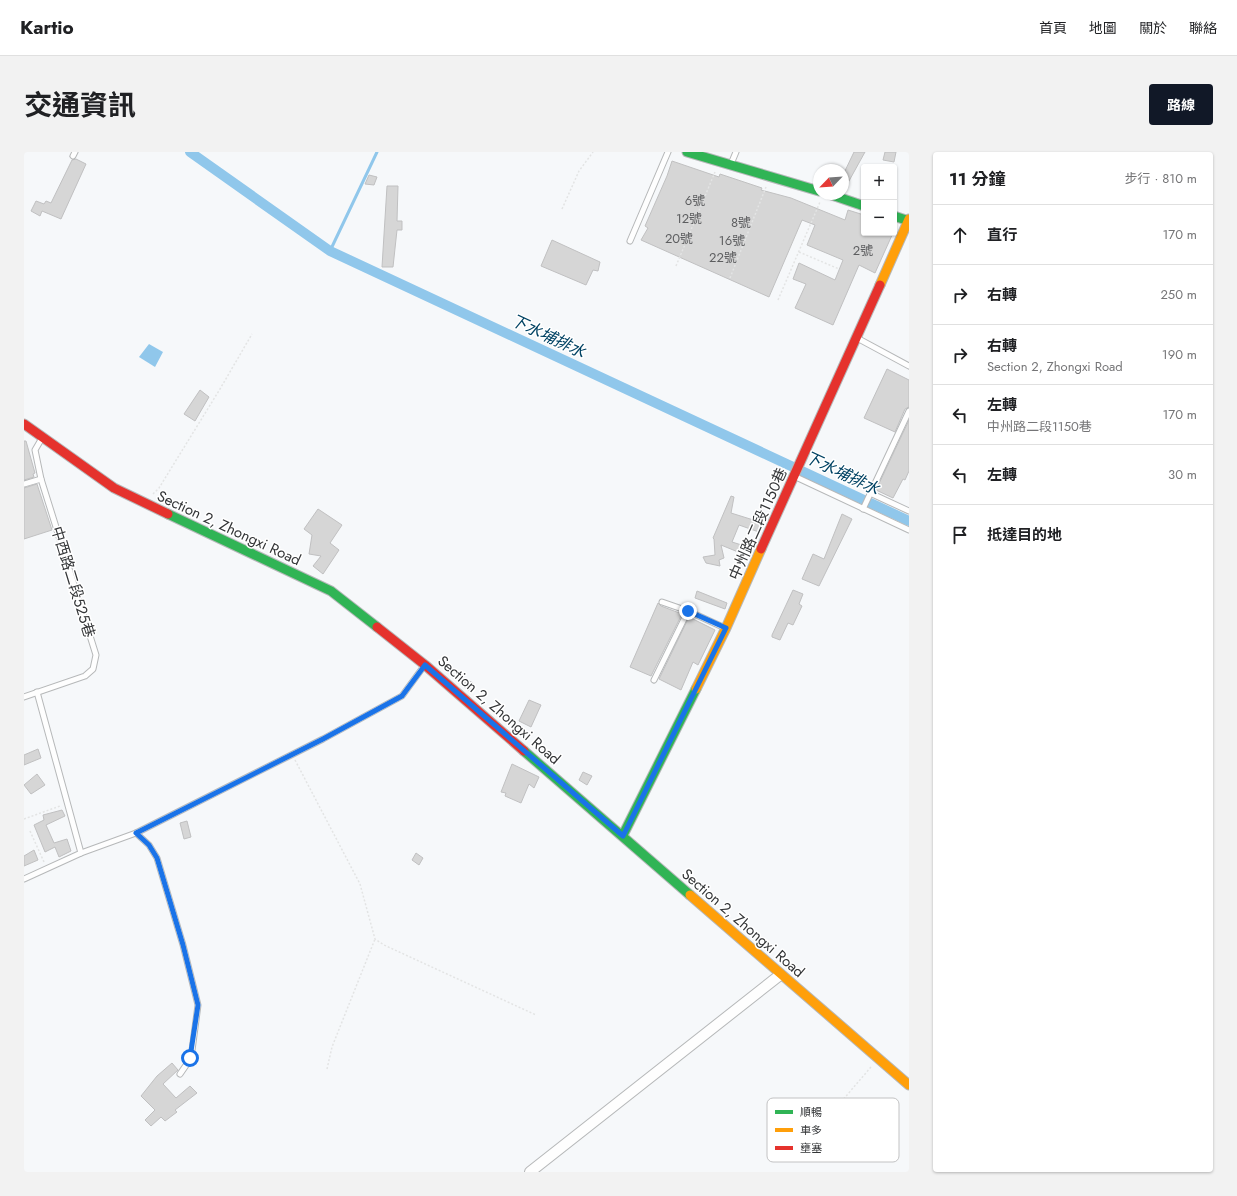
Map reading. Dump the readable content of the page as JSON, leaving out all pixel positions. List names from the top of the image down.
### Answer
{
  "streets": {
    "street": ["中州路二段1150巷", "Section 2, Zhongxi Road"],
    "lane": ["中西路二段525巷"]
  },
  "crossings": [
    ["中州路二段1150巷", "Section 2, Zhongxi Road"],
    ["Section 2, Zhongxi Road", "中西路二段525巷"]
  ],
  "water": ["下水埔排水"],
  "house_numbers": [
    "6號",
    "12號",
    "8號",
    "20號",
    "16號",
    "2號",
    "22號"
  ],
  "legend": ["順暢", "車多", "壅塞"],
  "north": "bottom left",
  "page": {
    "header": "Kartio",
    "nav": [
      "首頁",
      "地圖",
      "關於",
      "聯絡"
    ],
    "title": "交通資訊",
    "buttons": "路線",
    "heading": ["11 分鐘", "步行 · 810 m"],
    "map_buttons": ["+", "−"],
    "list": [
      ["直行", "170 m"],
      ["右轉", "250 m"],
      ["右轉", "Section 2, Zhongxi Road", "190 m"],
      ["左轉", "中州路二段1150巷", "170 m"],
      ["左轉", "30 m"],
      "抵達目的地"
    ]
  }
}
